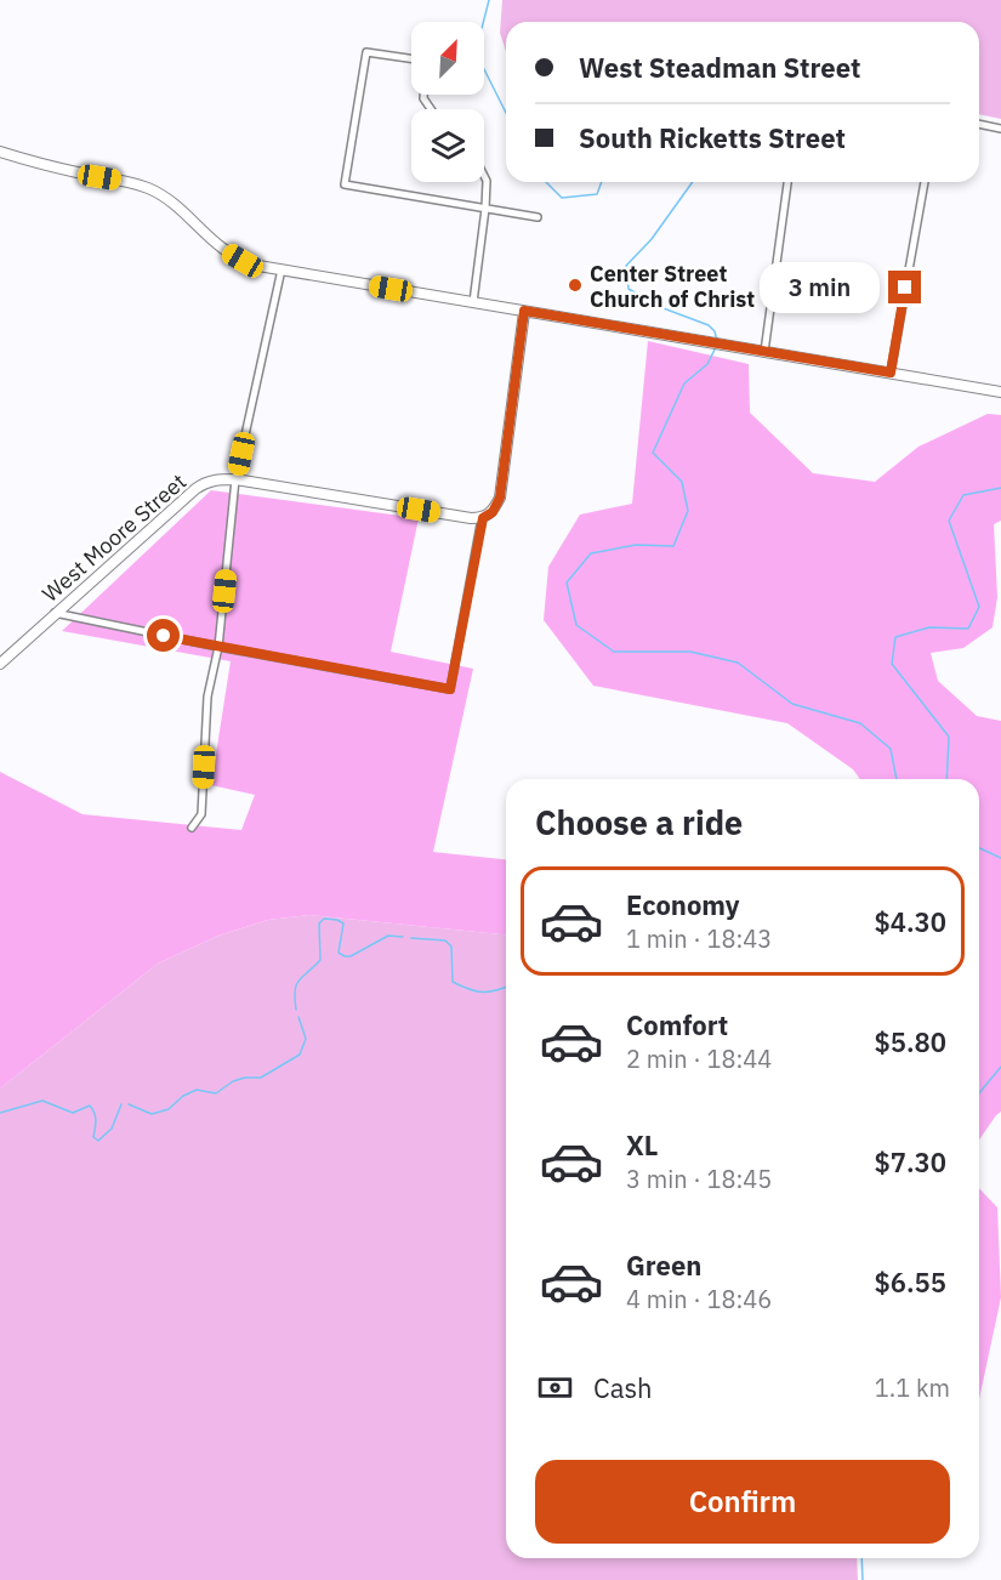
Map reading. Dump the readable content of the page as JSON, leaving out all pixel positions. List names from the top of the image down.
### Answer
{
  "streets": {
    "street": ["West Moore Street"]
  },
  "places": ["Center Street Church of Christ"],
  "north": "top right",
  "page": {
    "banner": ["West Steadman Street", "South Ricketts Street"],
    "bubble": "3 min",
    "heading": "Choose a ride",
    "list": [
      {
        "name": "Economy",
        "note": "1 min · 18:43",
        "value": "$4.30"
      },
      {
        "name": "Comfort",
        "note": "2 min · 18:44",
        "value": "$5.80"
      },
      {
        "name": "XL",
        "note": "3 min · 18:45",
        "value": "$7.30"
      },
      {
        "name": "Green",
        "note": "4 min · 18:46",
        "value": "$6.55"
      }
    ],
    "pay": ["Cash", "1.1 km"],
    "buttons": "Confirm"
  }
}
